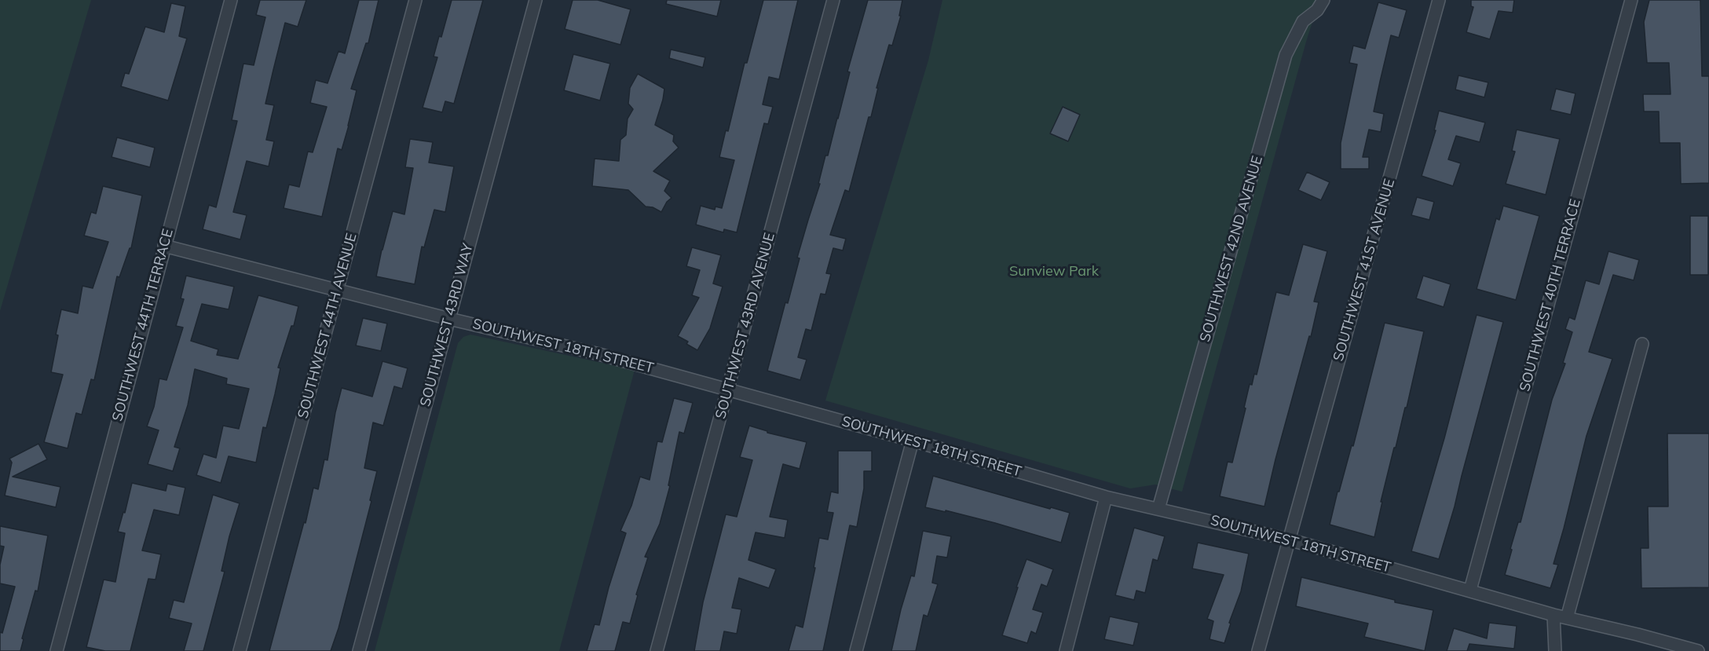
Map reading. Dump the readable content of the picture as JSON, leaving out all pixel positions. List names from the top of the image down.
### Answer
{
  "streets": {
    "street": [
      "SOUTHWEST 42ND AVENUE",
      "SOUTHWEST 41ST AVENUE",
      "SOUTHWEST 40TH TERRACE",
      "SOUTHWEST 44TH TERRACE",
      "SOUTHWEST 43RD WAY",
      "SOUTHWEST 44TH AVENUE",
      "SOUTHWEST 43RD AVENUE",
      "SOUTHWEST 18TH STREET"
    ]
  },
  "crossings": [
    ["SOUTHWEST 42ND AVENUE", "SOUTHWEST 18TH STREET"],
    ["SOUTHWEST 41ST AVENUE", "SOUTHWEST 18TH STREET"],
    ["SOUTHWEST 40TH TERRACE", "SOUTHWEST 18TH STREET"],
    ["SOUTHWEST 44TH TERRACE", "SOUTHWEST 18TH STREET"],
    ["SOUTHWEST 43RD WAY", "SOUTHWEST 18TH STREET"],
    ["SOUTHWEST 44TH AVENUE", "SOUTHWEST 18TH STREET"],
    ["SOUTHWEST 43RD AVENUE", "SOUTHWEST 18TH STREET"]
  ],
  "parks": ["Sunview Park"]
}
